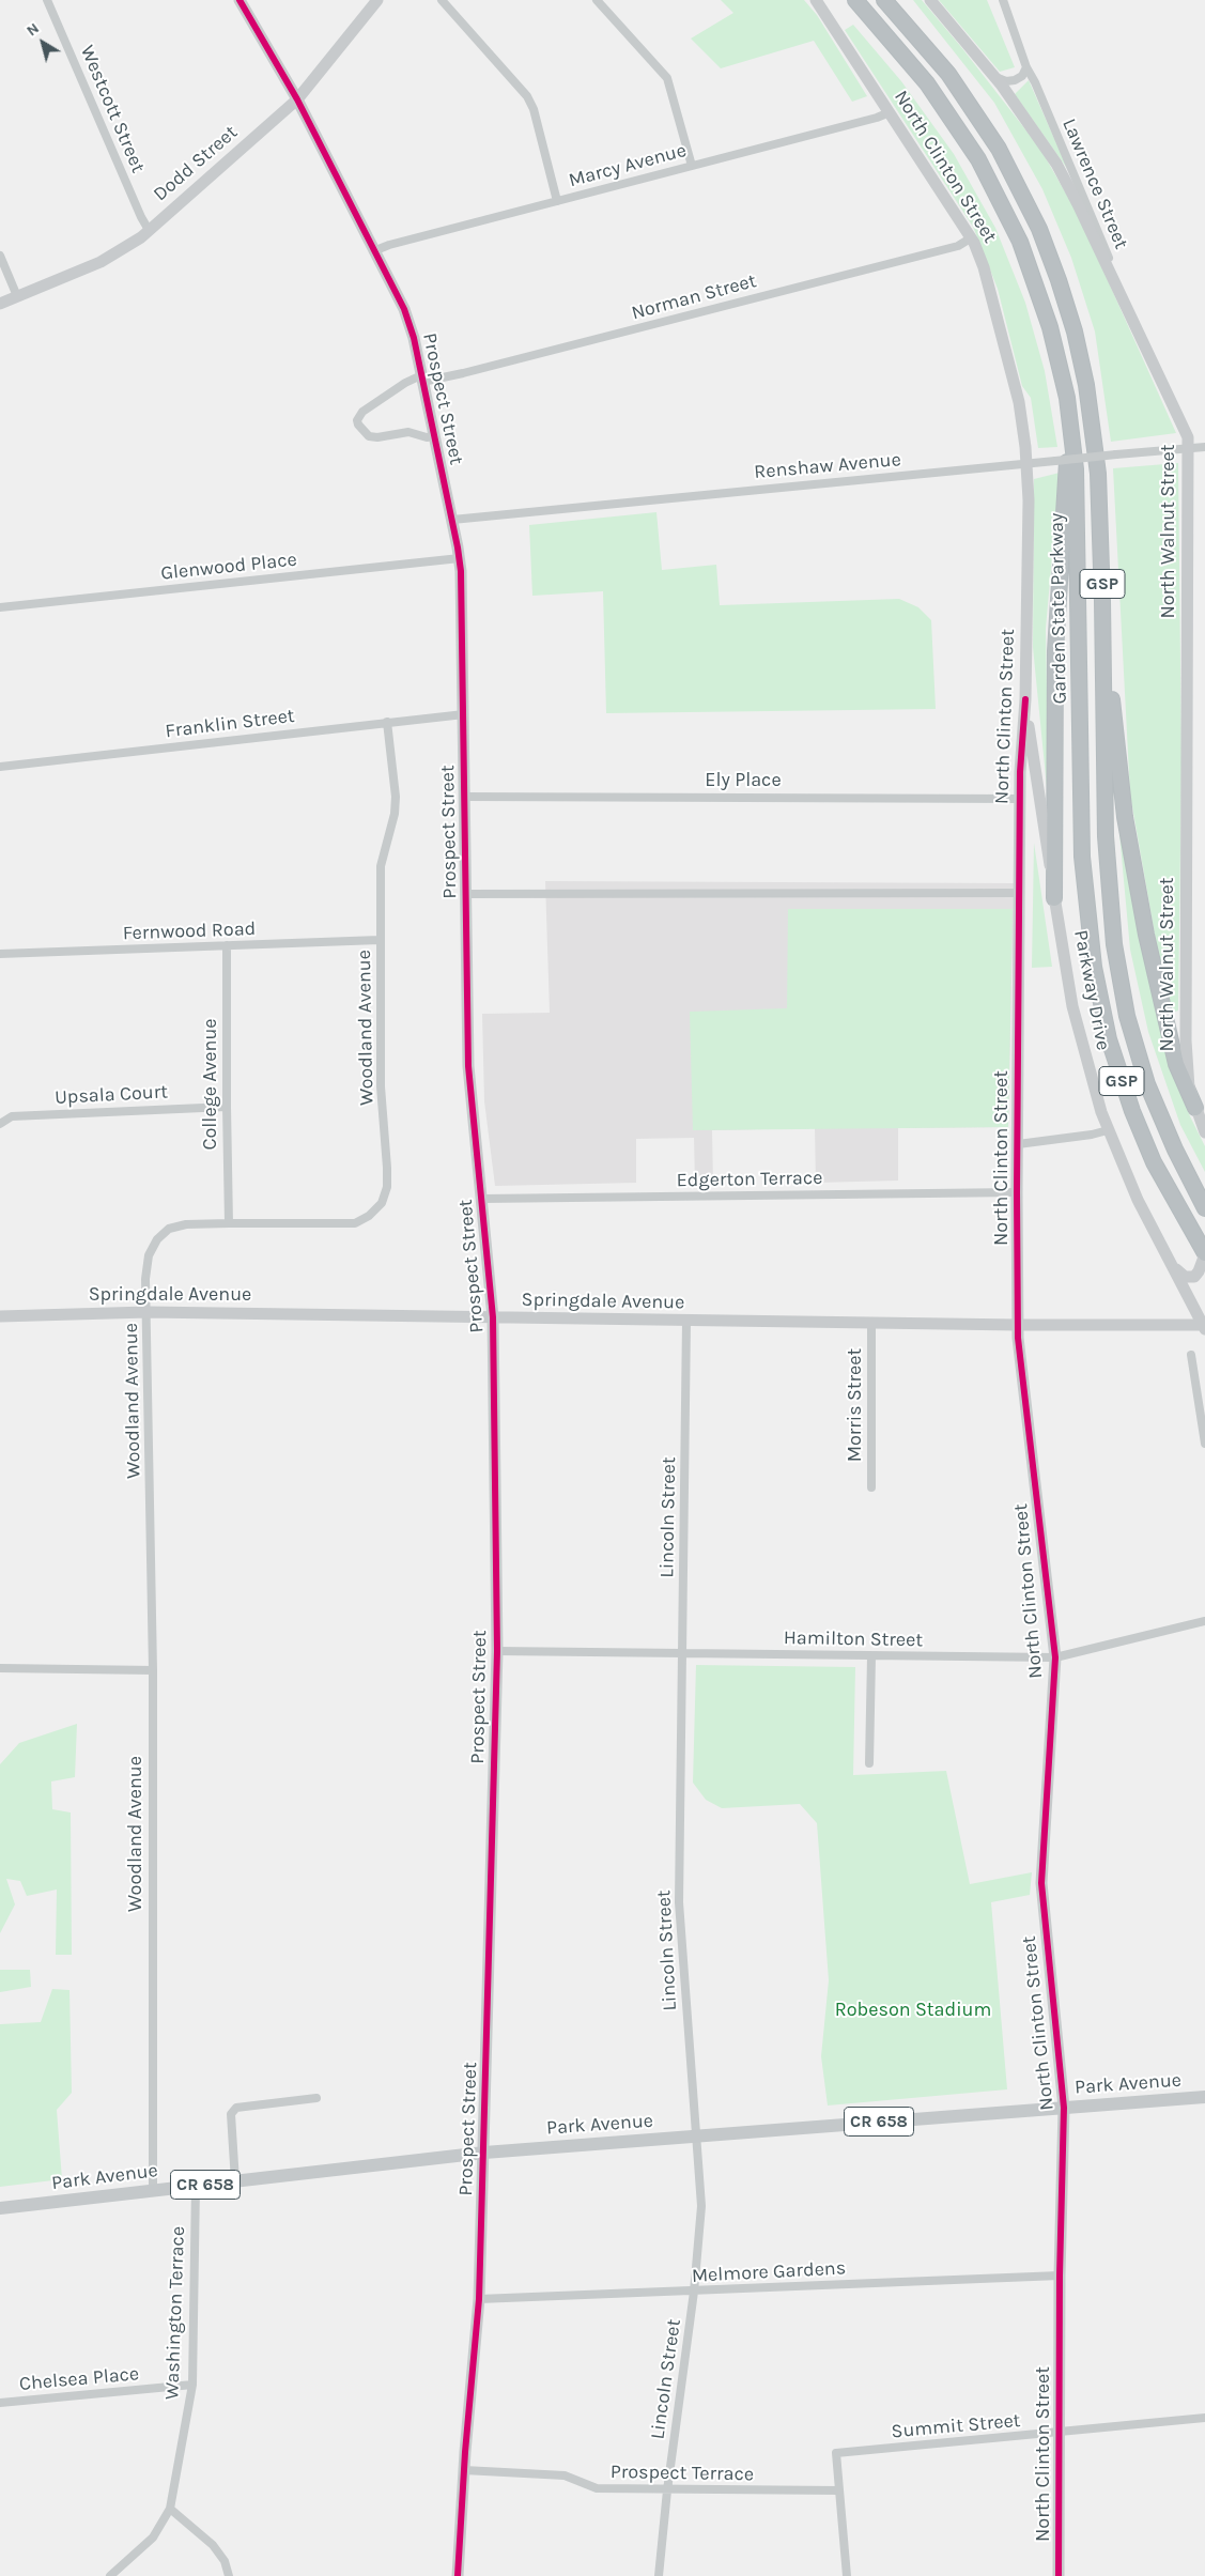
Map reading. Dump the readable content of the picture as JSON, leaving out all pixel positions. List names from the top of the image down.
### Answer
{
  "streets": {
    "highway": ["GSP", "Garden State Parkway"],
    "main road": ["Park Avenue", "CR 658"],
    "street": [
      "Westcott Street",
      "Dodd Street",
      "Marcy Avenue",
      "North Clinton Street",
      "Lawrence Street",
      "Norman Street",
      "Prospect Street",
      "Renshaw Avenue",
      "North Walnut Street",
      "Glenwood Place",
      "Franklin Street",
      "Ely Place",
      "Fernwood Road",
      "Parkway Drive",
      "Woodland Avenue",
      "College Avenue",
      "Upsala Court",
      "Edgerton Terrace",
      "Springdale Avenue",
      "Morris Street",
      "Lincoln Street",
      "Hamilton Street",
      "Melmore Gardens",
      "Washington Terrace",
      "Chelsea Place",
      "Summit Street",
      "Prospect Terrace"
    ]
  },
  "crossings": [
    ["Westcott Street", "Dodd Street"],
    ["Dodd Street", "Prospect Street"],
    ["Marcy Avenue", "North Clinton Street"],
    ["Marcy Avenue", "Prospect Street"],
    ["North Clinton Street", "Norman Street"],
    ["North Clinton Street", "Renshaw Avenue"],
    ["North Clinton Street", "Ely Place"],
    ["North Clinton Street", "Parkway Drive"],
    ["North Clinton Street", "Edgerton Terrace"],
    ["North Clinton Street", "Springdale Avenue"],
    ["North Clinton Street", "Hamilton Street"],
    ["North Clinton Street", "Park Avenue"],
    ["North Clinton Street", "Melmore Gardens"],
    ["North Clinton Street", "Summit Street"],
    ["Lawrence Street", "North Walnut Street"],
    ["Norman Street", "Prospect Street"],
    ["Prospect Street", "Renshaw Avenue"],
    ["Prospect Street", "Glenwood Place"],
    ["Prospect Street", "Franklin Street"],
    ["Prospect Street", "Ely Place"],
    ["Prospect Street", "Edgerton Terrace"],
    ["Prospect Street", "Springdale Avenue"],
    ["Prospect Street", "Hamilton Street"],
    ["Prospect Street", "Park Avenue"],
    ["Prospect Street", "Melmore Gardens"],
    ["Prospect Street", "Prospect Terrace"],
    ["Renshaw Avenue", "North Walnut Street"],
    ["Franklin Street", "Woodland Avenue"],
    ["Fernwood Road", "Woodland Avenue"],
    ["Fernwood Road", "College Avenue"],
    ["Parkway Drive", "Springdale Avenue"],
    ["Woodland Avenue", "College Avenue"],
    ["Woodland Avenue", "Springdale Avenue"],
    ["Woodland Avenue", "Park Avenue"],
    ["College Avenue", "Upsala Court"],
    ["Springdale Avenue", "Morris Street"],
    ["Springdale Avenue", "Lincoln Street"],
    ["Lincoln Street", "Hamilton Street"],
    ["Lincoln Street", "Park Avenue"],
    ["Lincoln Street", "Melmore Gardens"],
    ["Lincoln Street", "Prospect Terrace"],
    ["Park Avenue", "Washington Terrace"],
    ["Washington Terrace", "Chelsea Place"],
    ["Summit Street", "Prospect Terrace"]
  ],
  "parks": ["Robeson Stadium"],
  "north": "top left"
}
